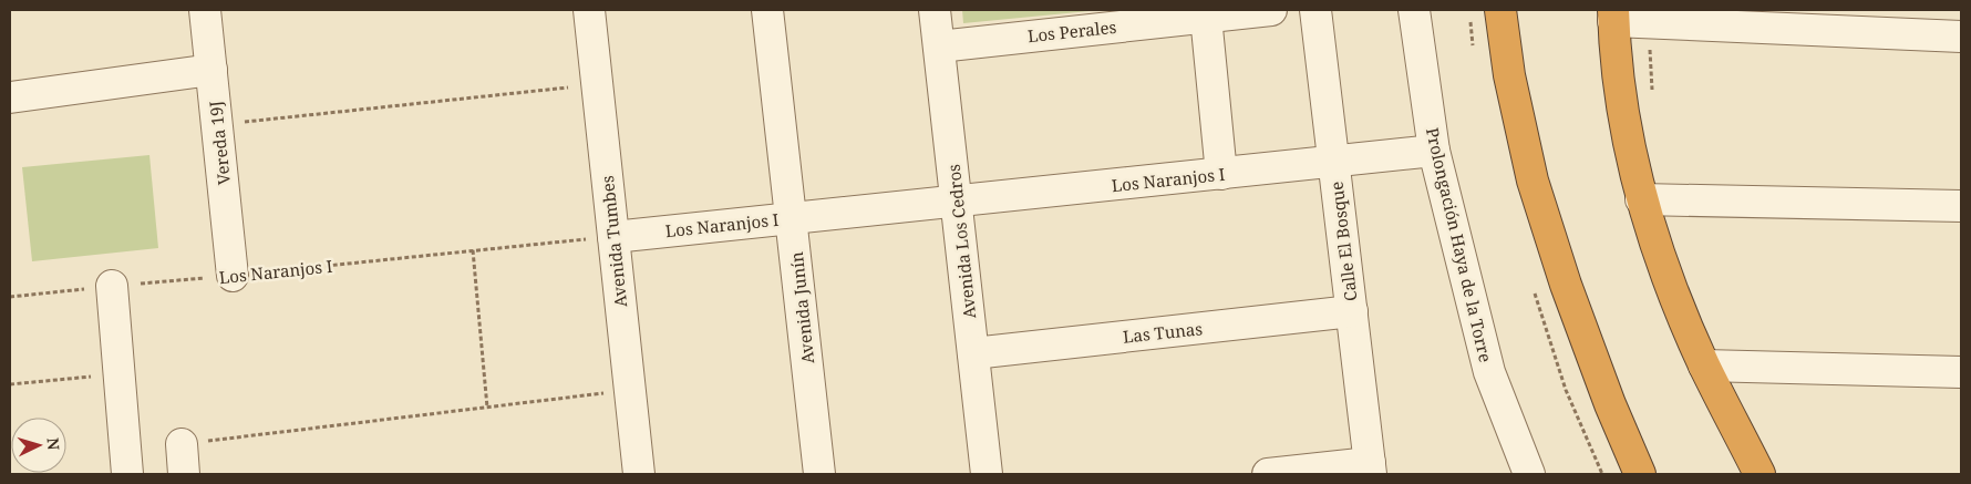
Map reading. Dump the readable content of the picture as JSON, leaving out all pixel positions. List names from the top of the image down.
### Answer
{
  "streets": {
    "street": [
      "Los Perales",
      "Vereda 19J",
      "Los Naranjos I",
      "Avenida Tumbes",
      "Avenida Los Cedros",
      "Calle El Bosque",
      "Prolongación Haya de la Torre",
      "Avenida Junín",
      "Las Tunas"
    ]
  },
  "crossings": [
    ["Los Perales", "Avenida Los Cedros"],
    ["Vereda 19J", "Los Naranjos I"],
    ["Los Naranjos I", "Avenida Tumbes"],
    ["Los Naranjos I", "Avenida Los Cedros"],
    ["Los Naranjos I", "Calle El Bosque"],
    ["Los Naranjos I", "Prolongación Haya de la Torre"],
    ["Los Naranjos I", "Avenida Junín"],
    ["Avenida Los Cedros", "Las Tunas"],
    ["Calle El Bosque", "Las Tunas"]
  ],
  "north": "right"
}
